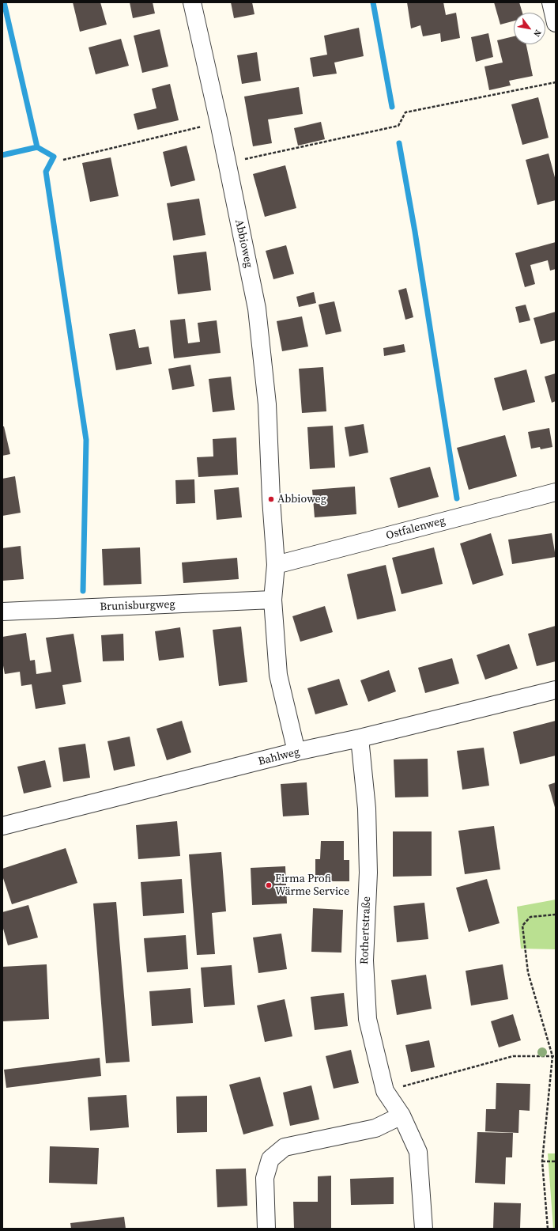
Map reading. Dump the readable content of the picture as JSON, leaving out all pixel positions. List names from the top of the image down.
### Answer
{
  "streets": {
    "street": [
      "Abbioweg",
      "Ostfalenweg",
      "Brunisburgweg",
      "Bahlweg",
      "Rothertstraße"
    ]
  },
  "crossings": [
    ["Abbioweg", "Ostfalenweg"],
    ["Abbioweg", "Brunisburgweg"],
    ["Abbioweg", "Bahlweg"],
    ["Bahlweg", "Rothertstraße"]
  ],
  "places": ["Abbioweg", "Firma Profi Wärme Service"],
  "north": "bottom right"
}
